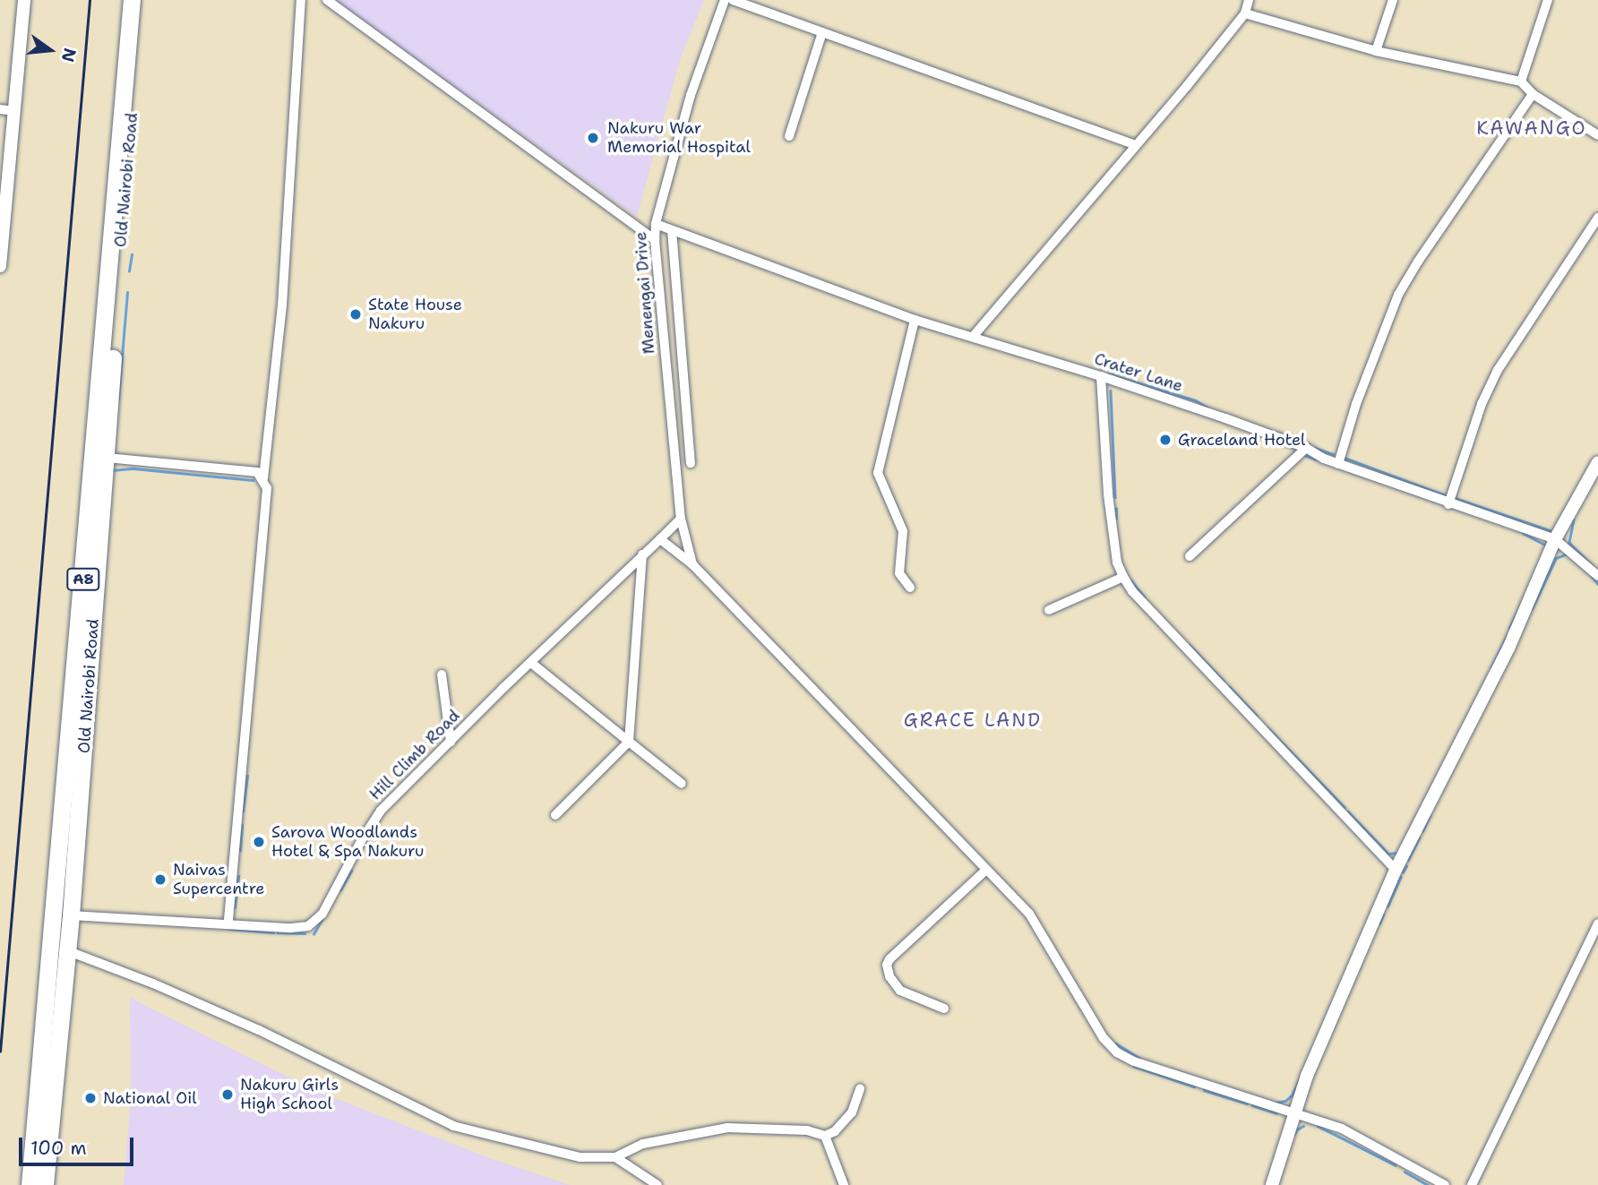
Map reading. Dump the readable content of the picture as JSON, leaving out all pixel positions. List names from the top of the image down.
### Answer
{
  "streets": {
    "highway": ["Old Nairobi Road", "A8"],
    "street": ["Menengai Drive", "Crater Lane", "Hill Climb Road"]
  },
  "crossings": [
    ["Old Nairobi Road", "A8"],
    ["Old Nairobi Road", "Hill Climb Road"],
    ["Menengai Drive", "Crater Lane"],
    ["Menengai Drive", "Hill Climb Road"]
  ],
  "districts": ["KAWANGO", "GRACE LAND"],
  "places": [
    "Nakuru War Memorial Hospital",
    "State House Nakuru",
    "Graceland Hotel",
    "Sarova Woodlands Hotel & Spa Nakuru",
    "Naivas Supercentre",
    "Nakuru Girls High School",
    "National Oil"
  ],
  "scale_bar": "100 m",
  "north": "right"
}
